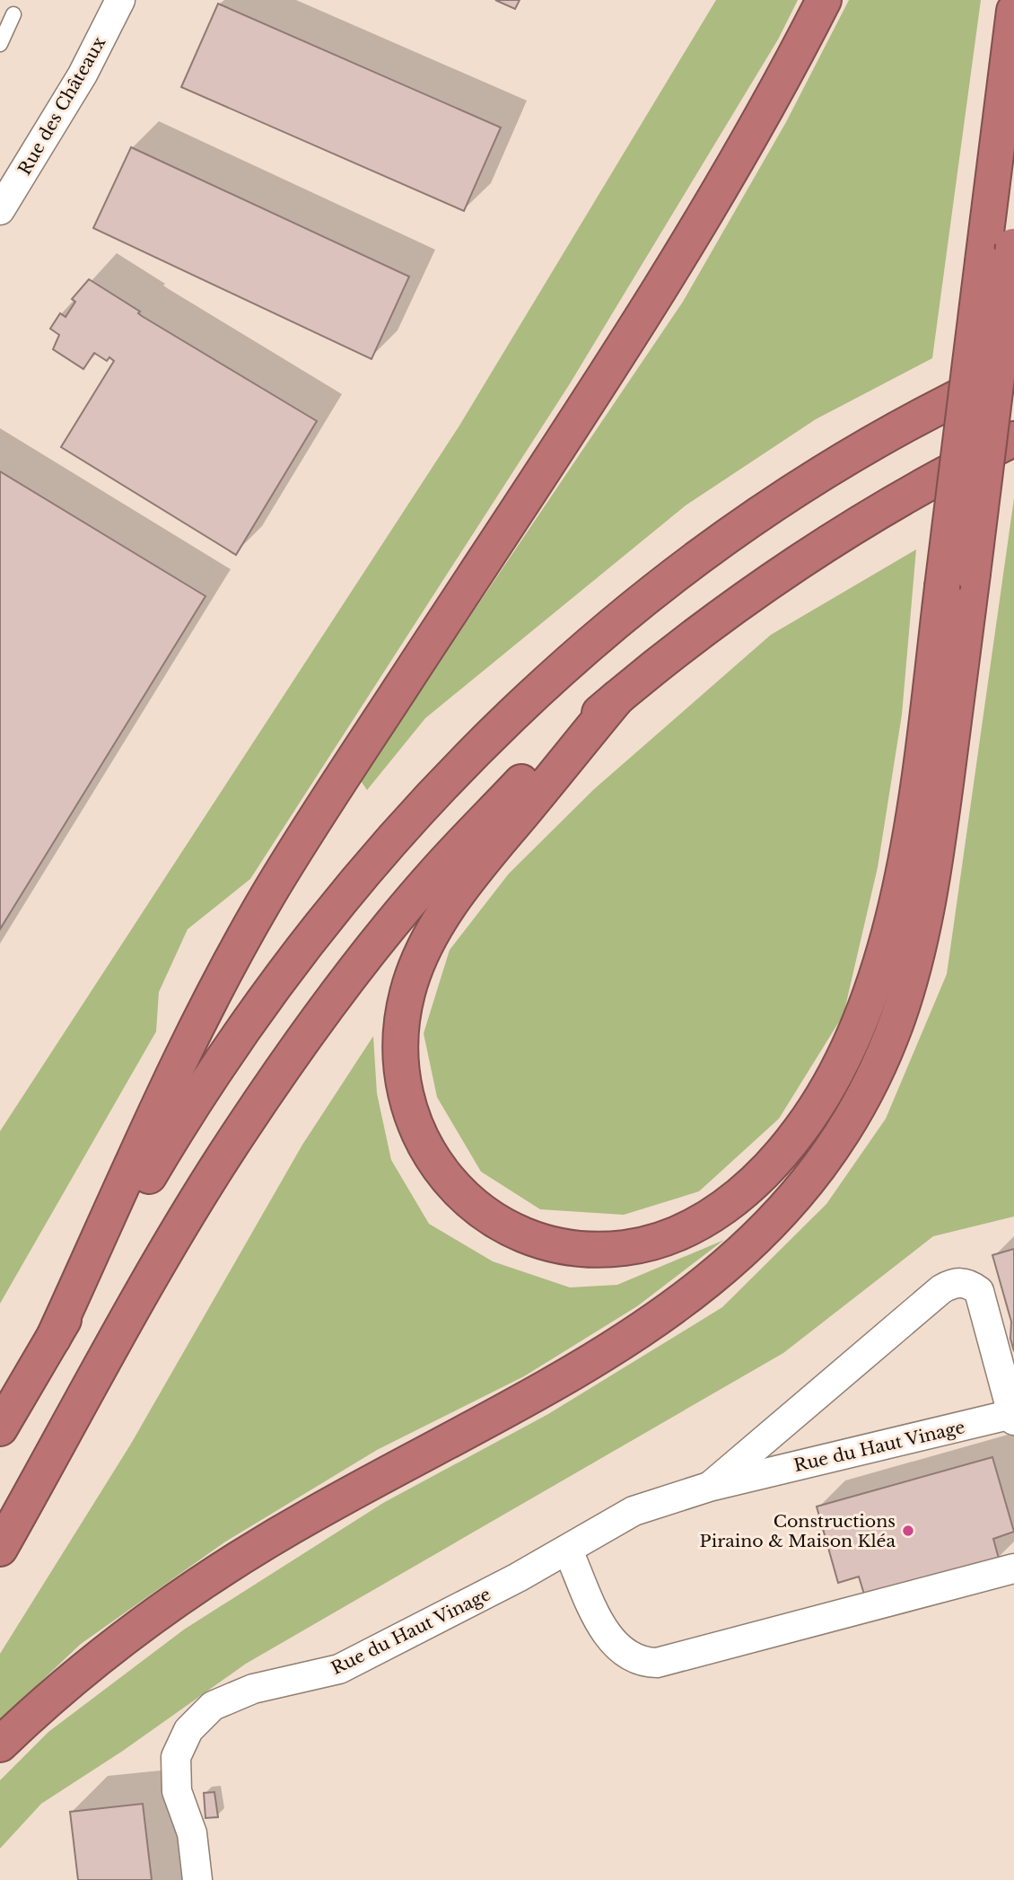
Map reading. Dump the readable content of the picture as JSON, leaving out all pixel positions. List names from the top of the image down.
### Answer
{
  "streets": {
    "street": ["Rue des Châteaux", "Rue du Haut Vinage"]
  },
  "places": ["Constructions Piraino & Maison Kléa"]
}
